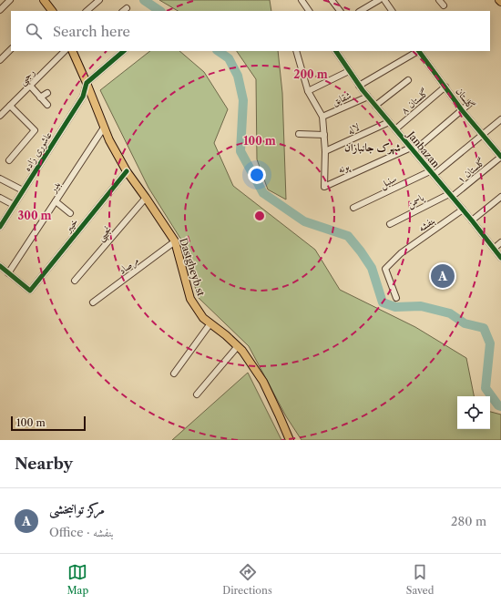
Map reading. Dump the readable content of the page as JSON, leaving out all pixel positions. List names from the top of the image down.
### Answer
{
  "streets": {
    "main road": ["Dastgheyb st"],
    "street": [
      "رجبی",
      "شقایق",
      "گلستان",
      "گلستان ۸",
      "لاله",
      "Janbazan",
      "عاشوری زاده",
      "پونه",
      "گلستان ۱",
      "سنبل",
      "بدر",
      "یاسمن",
      "بنفشه",
      "خیبر",
      "نجیبی",
      "مرصاد"
    ]
  },
  "crossings": [
    ["شقایق", "Janbazan"],
    ["گلستان", "گلستان ۸"],
    ["گلستان", "پونه"],
    ["گلستان", "گلستان ۱"],
    ["گلستان", "سنبل"],
    ["گلستان ۸", "Janbazan"],
    ["لاله", "Janbazan"],
    ["لاله", "پونه"],
    ["Janbazan", "پونه"],
    ["Janbazan", "گلستان ۱"],
    ["Janbazan", "سنبل"],
    ["Janbazan", "یاسمن"],
    ["Janbazan", "بنفشه"],
    ["عاشوری زاده", "Dastgheyb st"],
    ["گلستان ۱", "یاسمن"],
    ["بدر", "خیبر"],
    ["بدر", "Dastgheyb st"],
    ["خیبر", "Dastgheyb st"],
    ["نجیبی", "Dastgheyb st"],
    ["مرصاد", "Dastgheyb st"]
  ],
  "districts": ["شهرک جانبازان"],
  "scale_bar": "100 m",
  "page": {
    "search": "Search here",
    "pins": "A",
    "scale": "100 m",
    "heading": "Nearby",
    "list": [
      {
        "mark": "A",
        "name": "مرکز توانبخشی",
        "note": "Office · بنفشه",
        "value": "280 m"
      }
    ],
    "nav": ["Map", "Directions", "Saved"]
  },
  "rings": ["200 m", "100 m", "300 m"]
}
